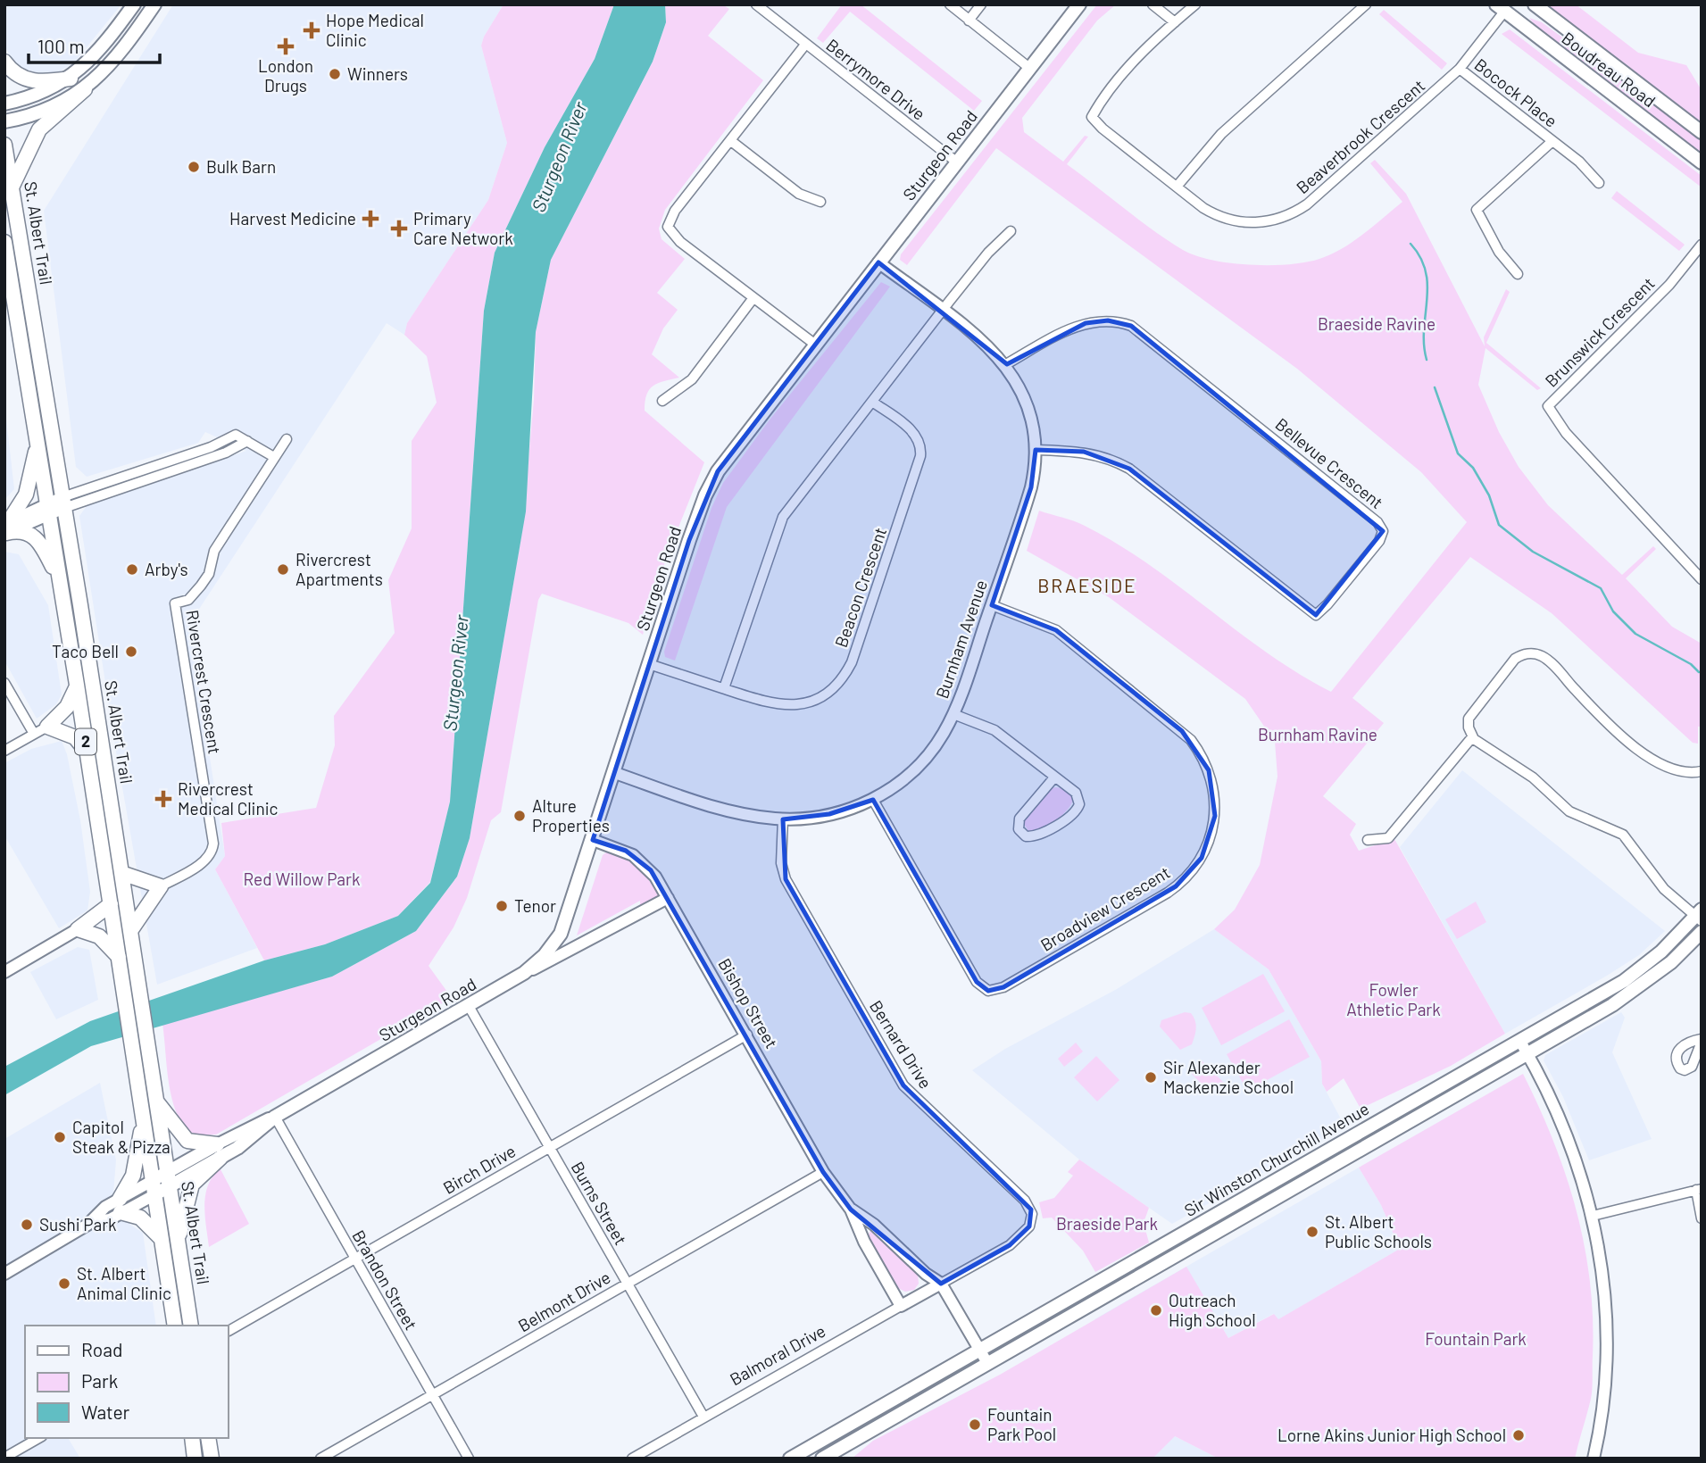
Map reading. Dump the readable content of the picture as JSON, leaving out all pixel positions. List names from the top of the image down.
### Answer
{
  "streets": {
    "main road": [
      "Boudreau Road",
      "Sturgeon Road",
      "St. Albert Trail",
      "2",
      "Sir Winston Churchill Avenue"
    ],
    "street": [
      "Berrymore Drive",
      "Bocock Place",
      "Beaverbrook Crescent",
      "Brunswick Crescent",
      "Bellevue Crescent",
      "Beacon Crescent",
      "Burnham Avenue",
      "Rivercrest Crescent",
      "Broadview Crescent",
      "Bishop Street",
      "Bernard Drive",
      "Birch Drive",
      "Burns Street",
      "Brandon Street",
      "Belmont Drive",
      "Balmoral Drive"
    ]
  },
  "crossings": [
    ["Boudreau Road", "Beaverbrook Crescent"],
    ["Berrymore Drive", "Sturgeon Road"],
    ["Bocock Place", "Beaverbrook Crescent"],
    ["Sturgeon Road", "St. Albert Trail"],
    ["Sturgeon Road", "Beacon Crescent"],
    ["Sturgeon Road", "Burnham Avenue"],
    ["Sturgeon Road", "Bishop Street"],
    ["Sturgeon Road", "Burns Street"],
    ["Sturgeon Road", "Brandon Street"],
    ["Bellevue Crescent", "Burnham Avenue"],
    ["Burnham Avenue", "Broadview Crescent"],
    ["Burnham Avenue", "Bernard Drive"],
    ["Bishop Street", "Bernard Drive"],
    ["Bishop Street", "Sir Winston Churchill Avenue"],
    ["Bishop Street", "Birch Drive"],
    ["Bishop Street", "Belmont Drive"],
    ["Bishop Street", "Balmoral Drive"],
    ["Bernard Drive", "Balmoral Drive"],
    ["Birch Drive", "Burns Street"],
    ["Birch Drive", "Brandon Street"],
    ["Burns Street", "Belmont Drive"],
    ["Burns Street", "Balmoral Drive"],
    ["Brandon Street", "Belmont Drive"]
  ],
  "districts": ["BRAESIDE"],
  "water": ["Sturgeon River"],
  "parks": [
    "Braeside Ravine",
    "Burnham Ravine",
    "Red Willow Park",
    "Fowler Athletic Park",
    "Braeside Park",
    "Fountain Park"
  ],
  "places": {
    "health": [
      "Hope Medical Clinic",
      "London Drugs",
      "Harvest Medicine",
      "Primary Care Network",
      "Rivercrest Medical Clinic"
    ],
    "other": [
      "Winners",
      "Bulk Barn",
      "Arby's",
      "Rivercrest Apartments",
      "Taco Bell",
      "Alture Properties",
      "Tenor",
      "Sir Alexander Mackenzie School",
      "Capitol Steak & Pizza",
      "Sushi Park",
      "St. Albert Public Schools",
      "St. Albert Animal Clinic",
      "Outreach High School",
      "Fountain Park Pool",
      "Lorne Akins Junior High School"
    ]
  },
  "legend": ["Road", "Park", "Water"],
  "scale_bar": "100 m"
}
